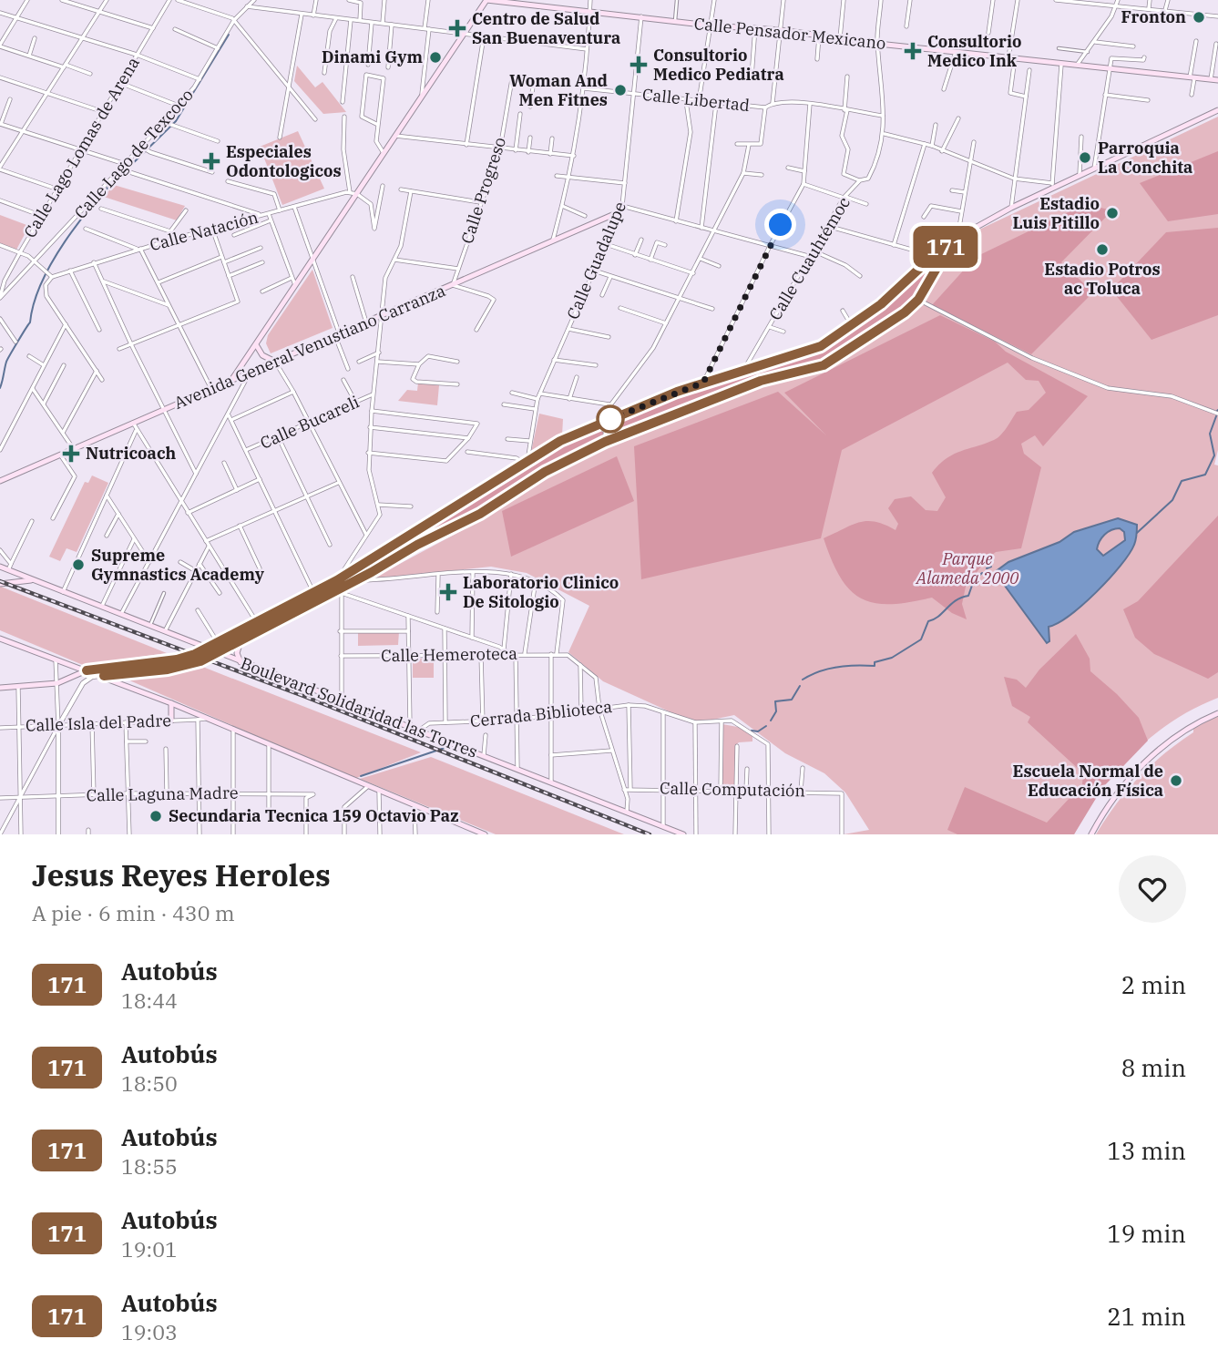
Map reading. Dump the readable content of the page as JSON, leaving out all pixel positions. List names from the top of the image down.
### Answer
{
  "streets": {
    "main road": ["Calle Pensador Mexicano", "Avenida General Venustiano Carranza", "Boulevard Solidaridad las Torres"],
    "street": [
      "Calle Libertad",
      "Calle Lago Lomas de Arena",
      "Calle Lago de Texcoco",
      "Calle Progreso",
      "Calle Natación",
      "Calle Cuauhtémoc",
      "Calle Guadalupe",
      "Calle Bucareli",
      "Calle Hemeroteca",
      "Cerrada Biblioteca",
      "Calle Isla del Padre",
      "Calle Computación",
      "Calle Laguna Madre"
    ]
  },
  "crossings": [
    ["Calle Pensador Mexicano", "Calle Cuauhtémoc"],
    ["Calle Pensador Mexicano", "Calle Guadalupe"],
    ["Calle Libertad", "Calle Cuauhtémoc"],
    ["Calle Libertad", "Calle Guadalupe"],
    ["Calle Lago Lomas de Arena", "Calle Lago de Texcoco"],
    ["Calle Progreso", "Avenida General Venustiano Carranza"],
    ["Calle Guadalupe", "Avenida General Venustiano Carranza"],
    ["Boulevard Solidaridad las Torres", "Cerrada Biblioteca"]
  ],
  "parks": ["Parque Alameda 2000"],
  "places": {
    "other": [
      "Fronton",
      "Dinami Gym",
      "Woman And Men Fitnes",
      "Parroquia La Conchita",
      "Estadio Luis Pitillo",
      "Estadio Potros ac Toluca",
      "Supreme Gymnastics Academy",
      "Escuela Normal de Educación Física",
      "Secundaria Tecnica 159 Octavio Paz"
    ],
    "health": [
      "Centro de Salud San Buenaventura",
      "Consultorio Medico Ink",
      "Consultorio Medico Pediatra",
      "Especiales Odontologicos",
      "Nutricoach",
      "Laboratorio Clinico De Sitologio"
    ]
  },
  "lines": ["bus line 171"],
  "page": {
    "on_map": "171",
    "heading": ["Jesus Reyes Heroles", "A pie · 6 min · 430 m"],
    "list": [
      {
        "mark": "171",
        "name": "Autobús",
        "note": "18:44",
        "value": "2 min"
      },
      {
        "mark": "171",
        "name": "Autobús",
        "note": "18:50",
        "value": "8 min"
      },
      {
        "mark": "171",
        "name": "Autobús",
        "note": "18:55",
        "value": "13 min"
      },
      {
        "mark": "171",
        "name": "Autobús",
        "note": "19:01",
        "value": "19 min"
      },
      {
        "mark": "171",
        "name": "Autobús",
        "note": "19:03",
        "value": "21 min"
      }
    ]
  }
}
